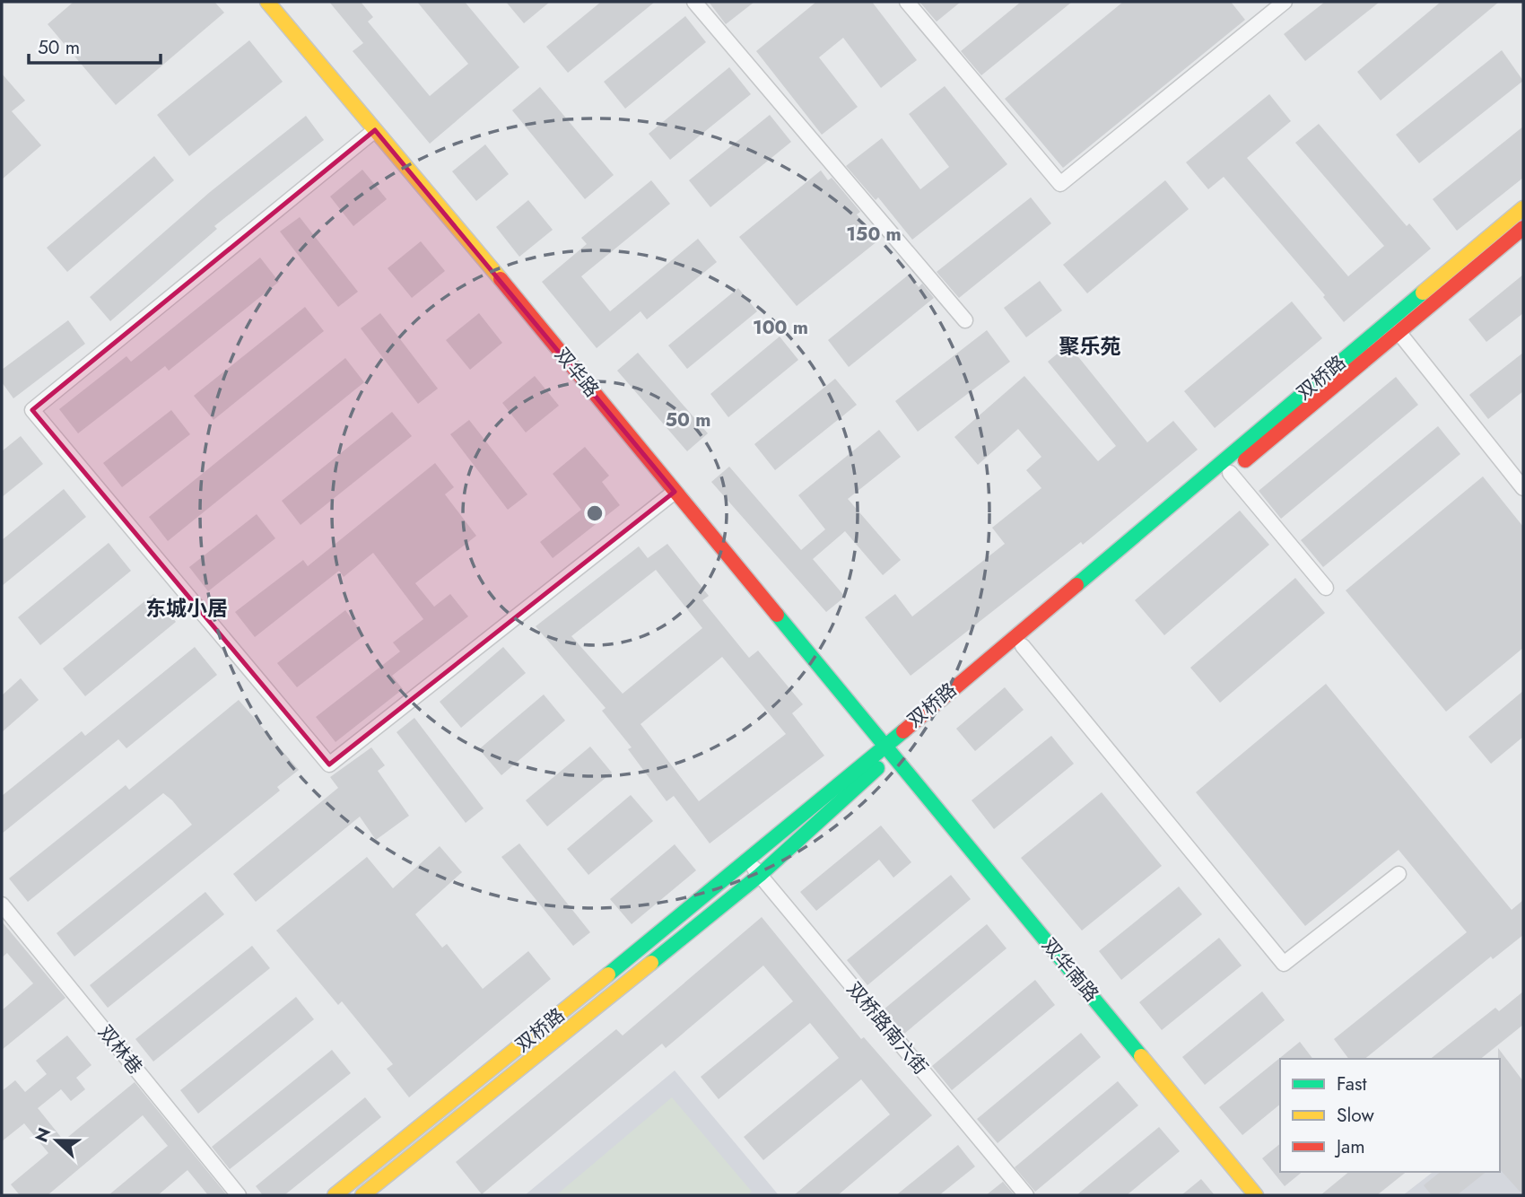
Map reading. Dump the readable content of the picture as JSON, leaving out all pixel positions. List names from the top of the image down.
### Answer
{
  "streets": {
    "main road": ["双华路", "双桥路", "双华南路"],
    "street": ["双桥路南六街", "双林巷"]
  },
  "crossings": [
    ["双华路", "双桥路"],
    ["双华路", "双华南路"],
    ["双桥路", "双华南路"],
    ["双桥路", "双桥路南六街"]
  ],
  "districts": ["聚乐苑", "东城小居"],
  "legend": ["Fast", "Slow", "Jam"],
  "scale_bar": "50 m",
  "north": "left",
  "rings": ["150 m", "100 m", "50 m"]
}
